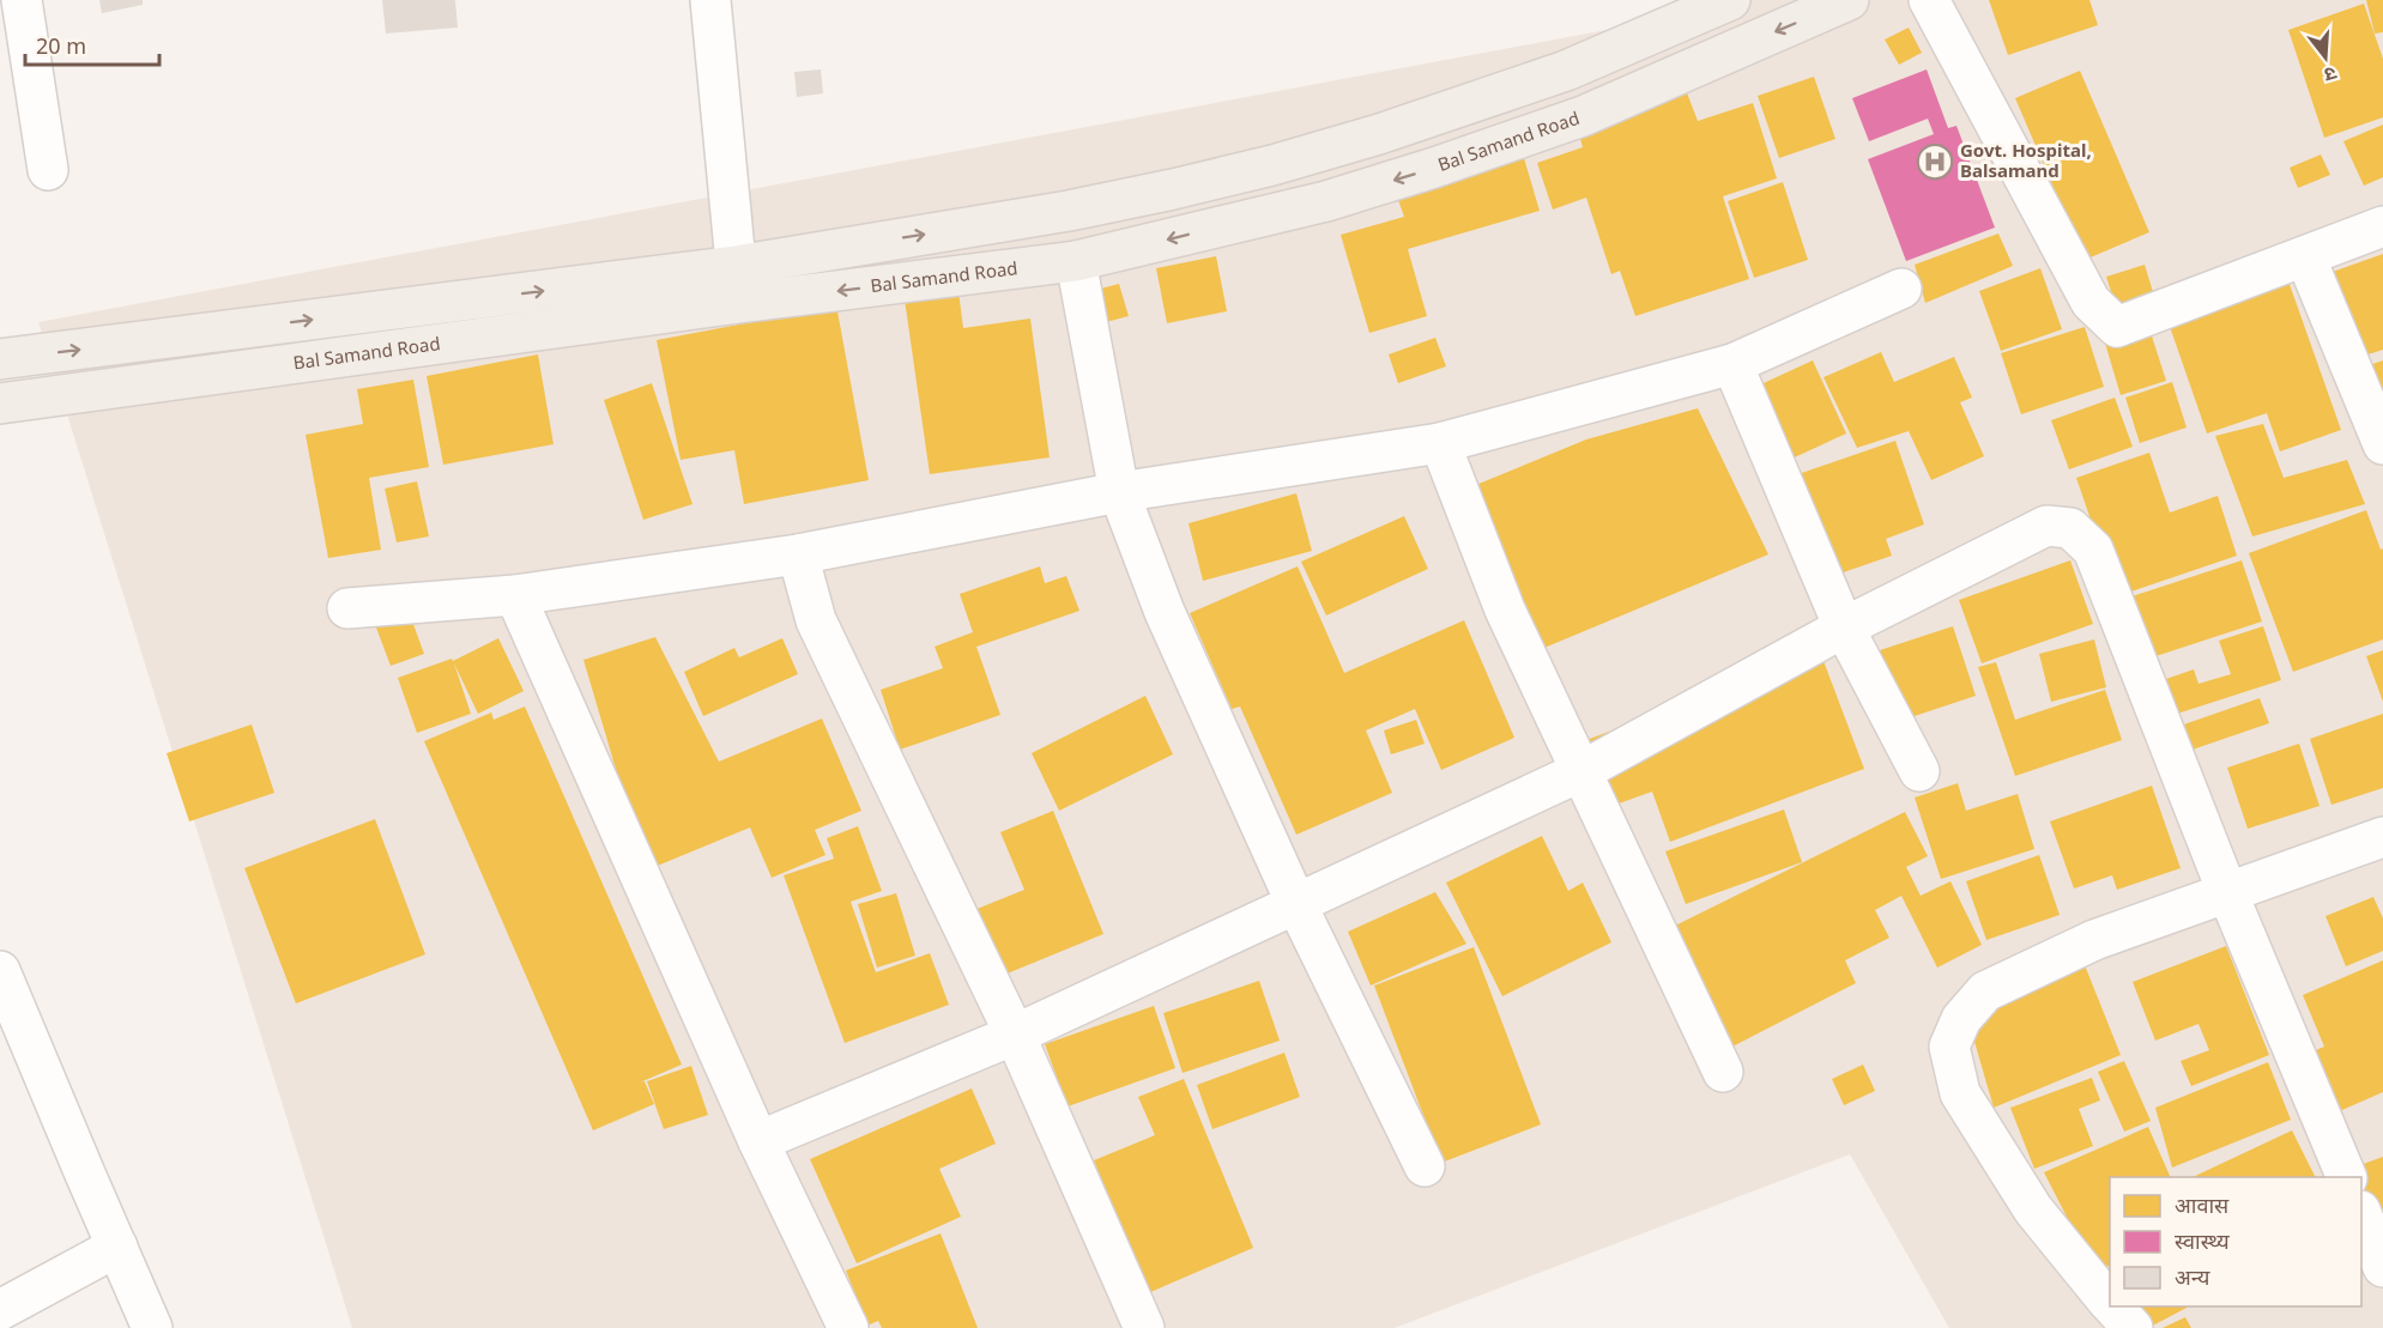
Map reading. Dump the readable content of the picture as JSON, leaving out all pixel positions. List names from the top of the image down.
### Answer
{
  "streets": {
    "main road": ["Bal Samand Road"]
  },
  "places": {
    "hospital": ["Govt. Hospital, Balsamand"]
  },
  "legend": ["आवास", "स्वास्थ्य", "अन्य"],
  "scale_bar": "20 m",
  "north": "bottom"
}
